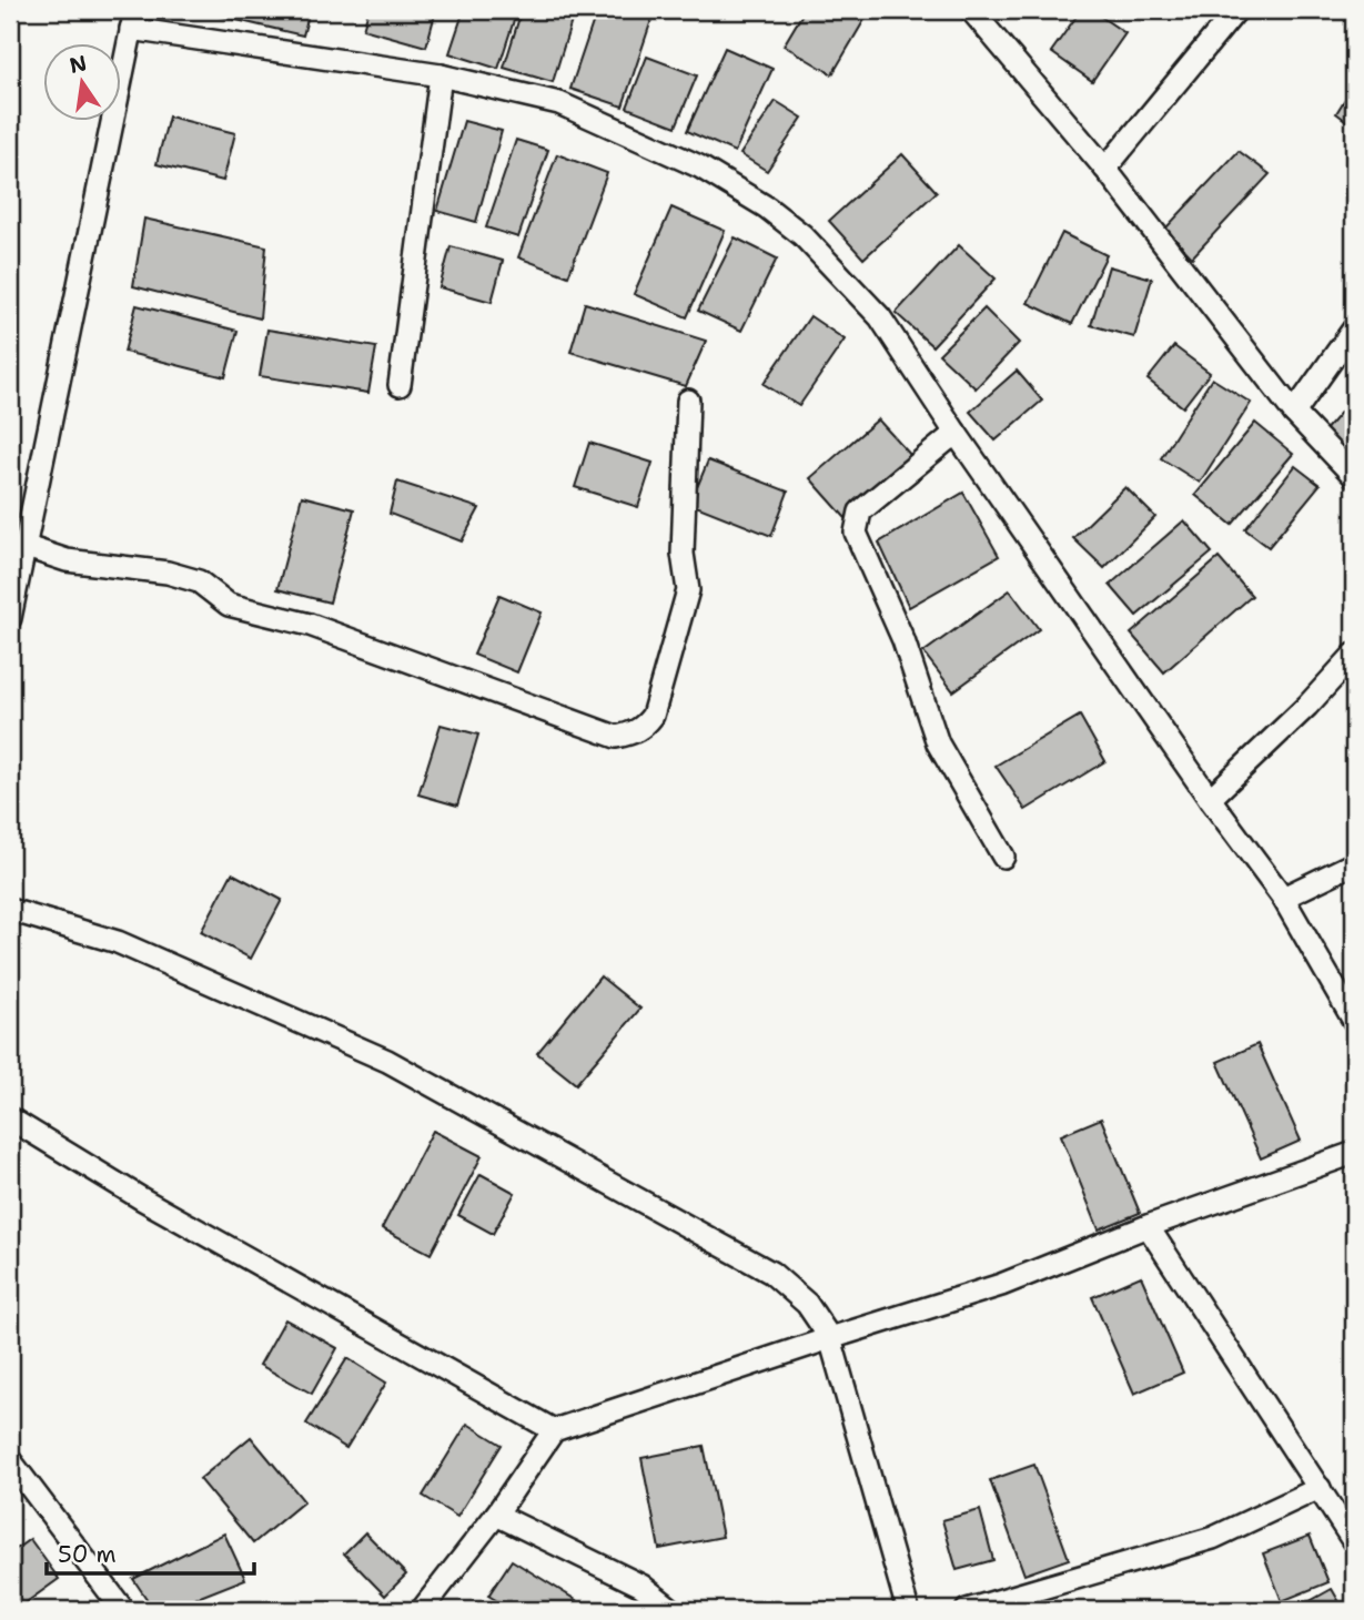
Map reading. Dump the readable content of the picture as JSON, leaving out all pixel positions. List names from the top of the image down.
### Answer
{
  "scale_bar": "50 m",
  "north": "top"
}
